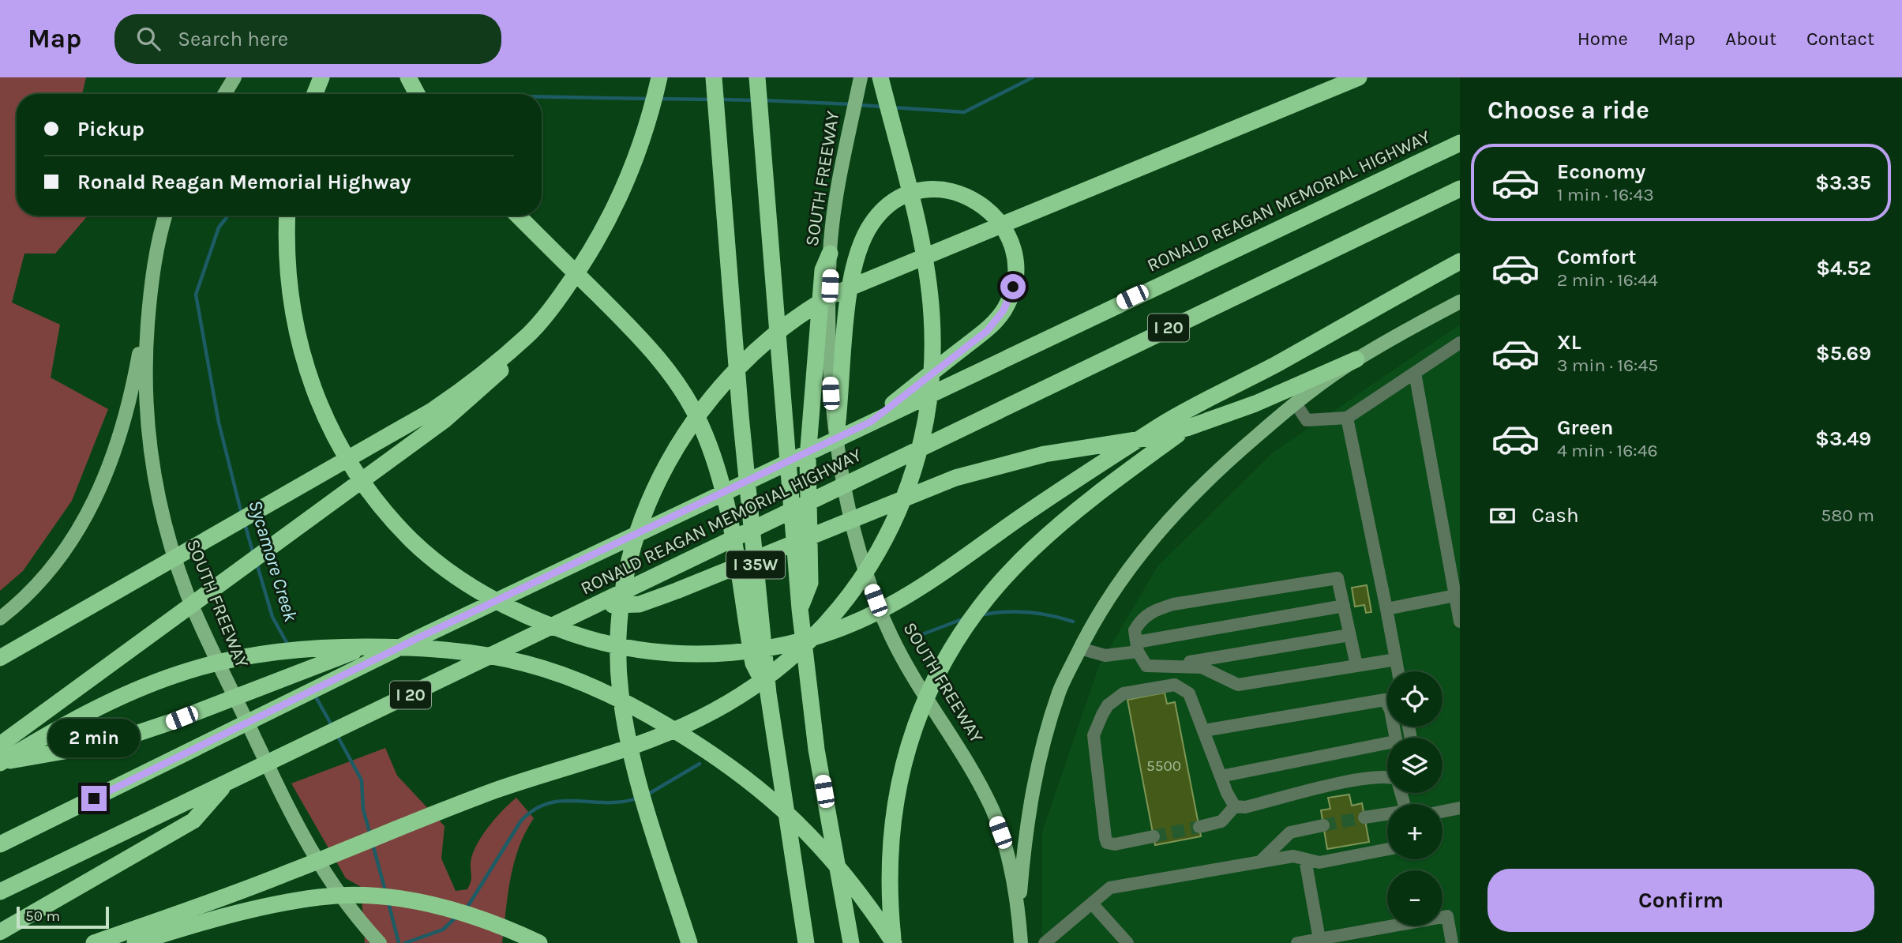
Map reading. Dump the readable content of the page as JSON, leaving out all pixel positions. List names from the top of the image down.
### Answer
{
  "streets": {
    "highway": ["RONALD REAGAN MEMORIAL HIGHWAY", "I 20", "I 35W"],
    "main road": ["SOUTH FREEWAY"]
  },
  "water": ["Sycamore Creek"],
  "house_numbers": ["5500"],
  "scale_bar": "50 m",
  "page": {
    "header": "Map",
    "search": "Search here",
    "nav": [
      "Home",
      "Map",
      "About",
      "Contact"
    ],
    "heading": "Choose a ride",
    "banner": ["Pickup", "Ronald Reagan Memorial Highway"],
    "list": [
      {
        "name": "Economy",
        "note": "1 min · 16:43",
        "value": "$3.35"
      },
      {
        "name": "Comfort",
        "note": "2 min · 16:44",
        "value": "$4.52"
      },
      {
        "name": "XL",
        "note": "3 min · 16:45",
        "value": "$5.69"
      },
      {
        "name": "Green",
        "note": "4 min · 16:46",
        "value": "$3.49"
      }
    ],
    "pay": ["Cash", "580 m"],
    "map_buttons": ["+", "−"],
    "bubble": "2 min",
    "buttons": "Confirm",
    "scale": "50 m"
  }
}
